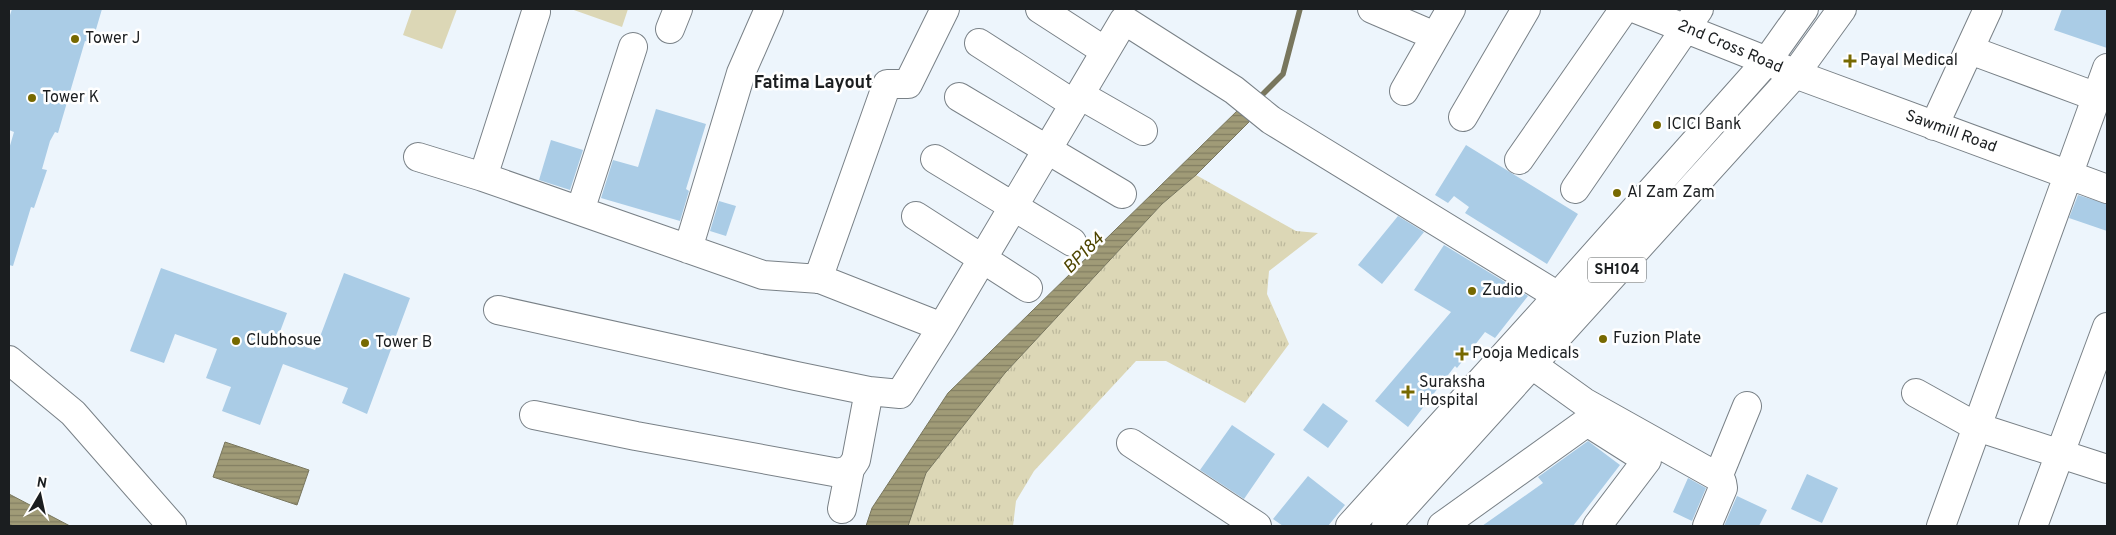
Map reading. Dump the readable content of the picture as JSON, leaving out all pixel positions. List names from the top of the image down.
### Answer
{
  "streets": {
    "street": ["2nd Cross Road", "Sawmill Road", "SH104"]
  },
  "crossings": [
    ["2nd Cross Road", "Sawmill Road"],
    ["2nd Cross Road", "SH104"],
    ["Sawmill Road", "SH104"]
  ],
  "districts": ["Fatima Layout"],
  "water": ["BP184"],
  "places": {
    "other": [
      "Tower J",
      "Tower K",
      "ICICI Bank",
      "Al Zam Zam",
      "Zudio",
      "Fuzion Plate",
      "Clubhosue",
      "Tower B"
    ],
    "health": ["Payal Medical", "Pooja Medicals", "Suraksha Hospital"]
  },
  "north": "top"
}
